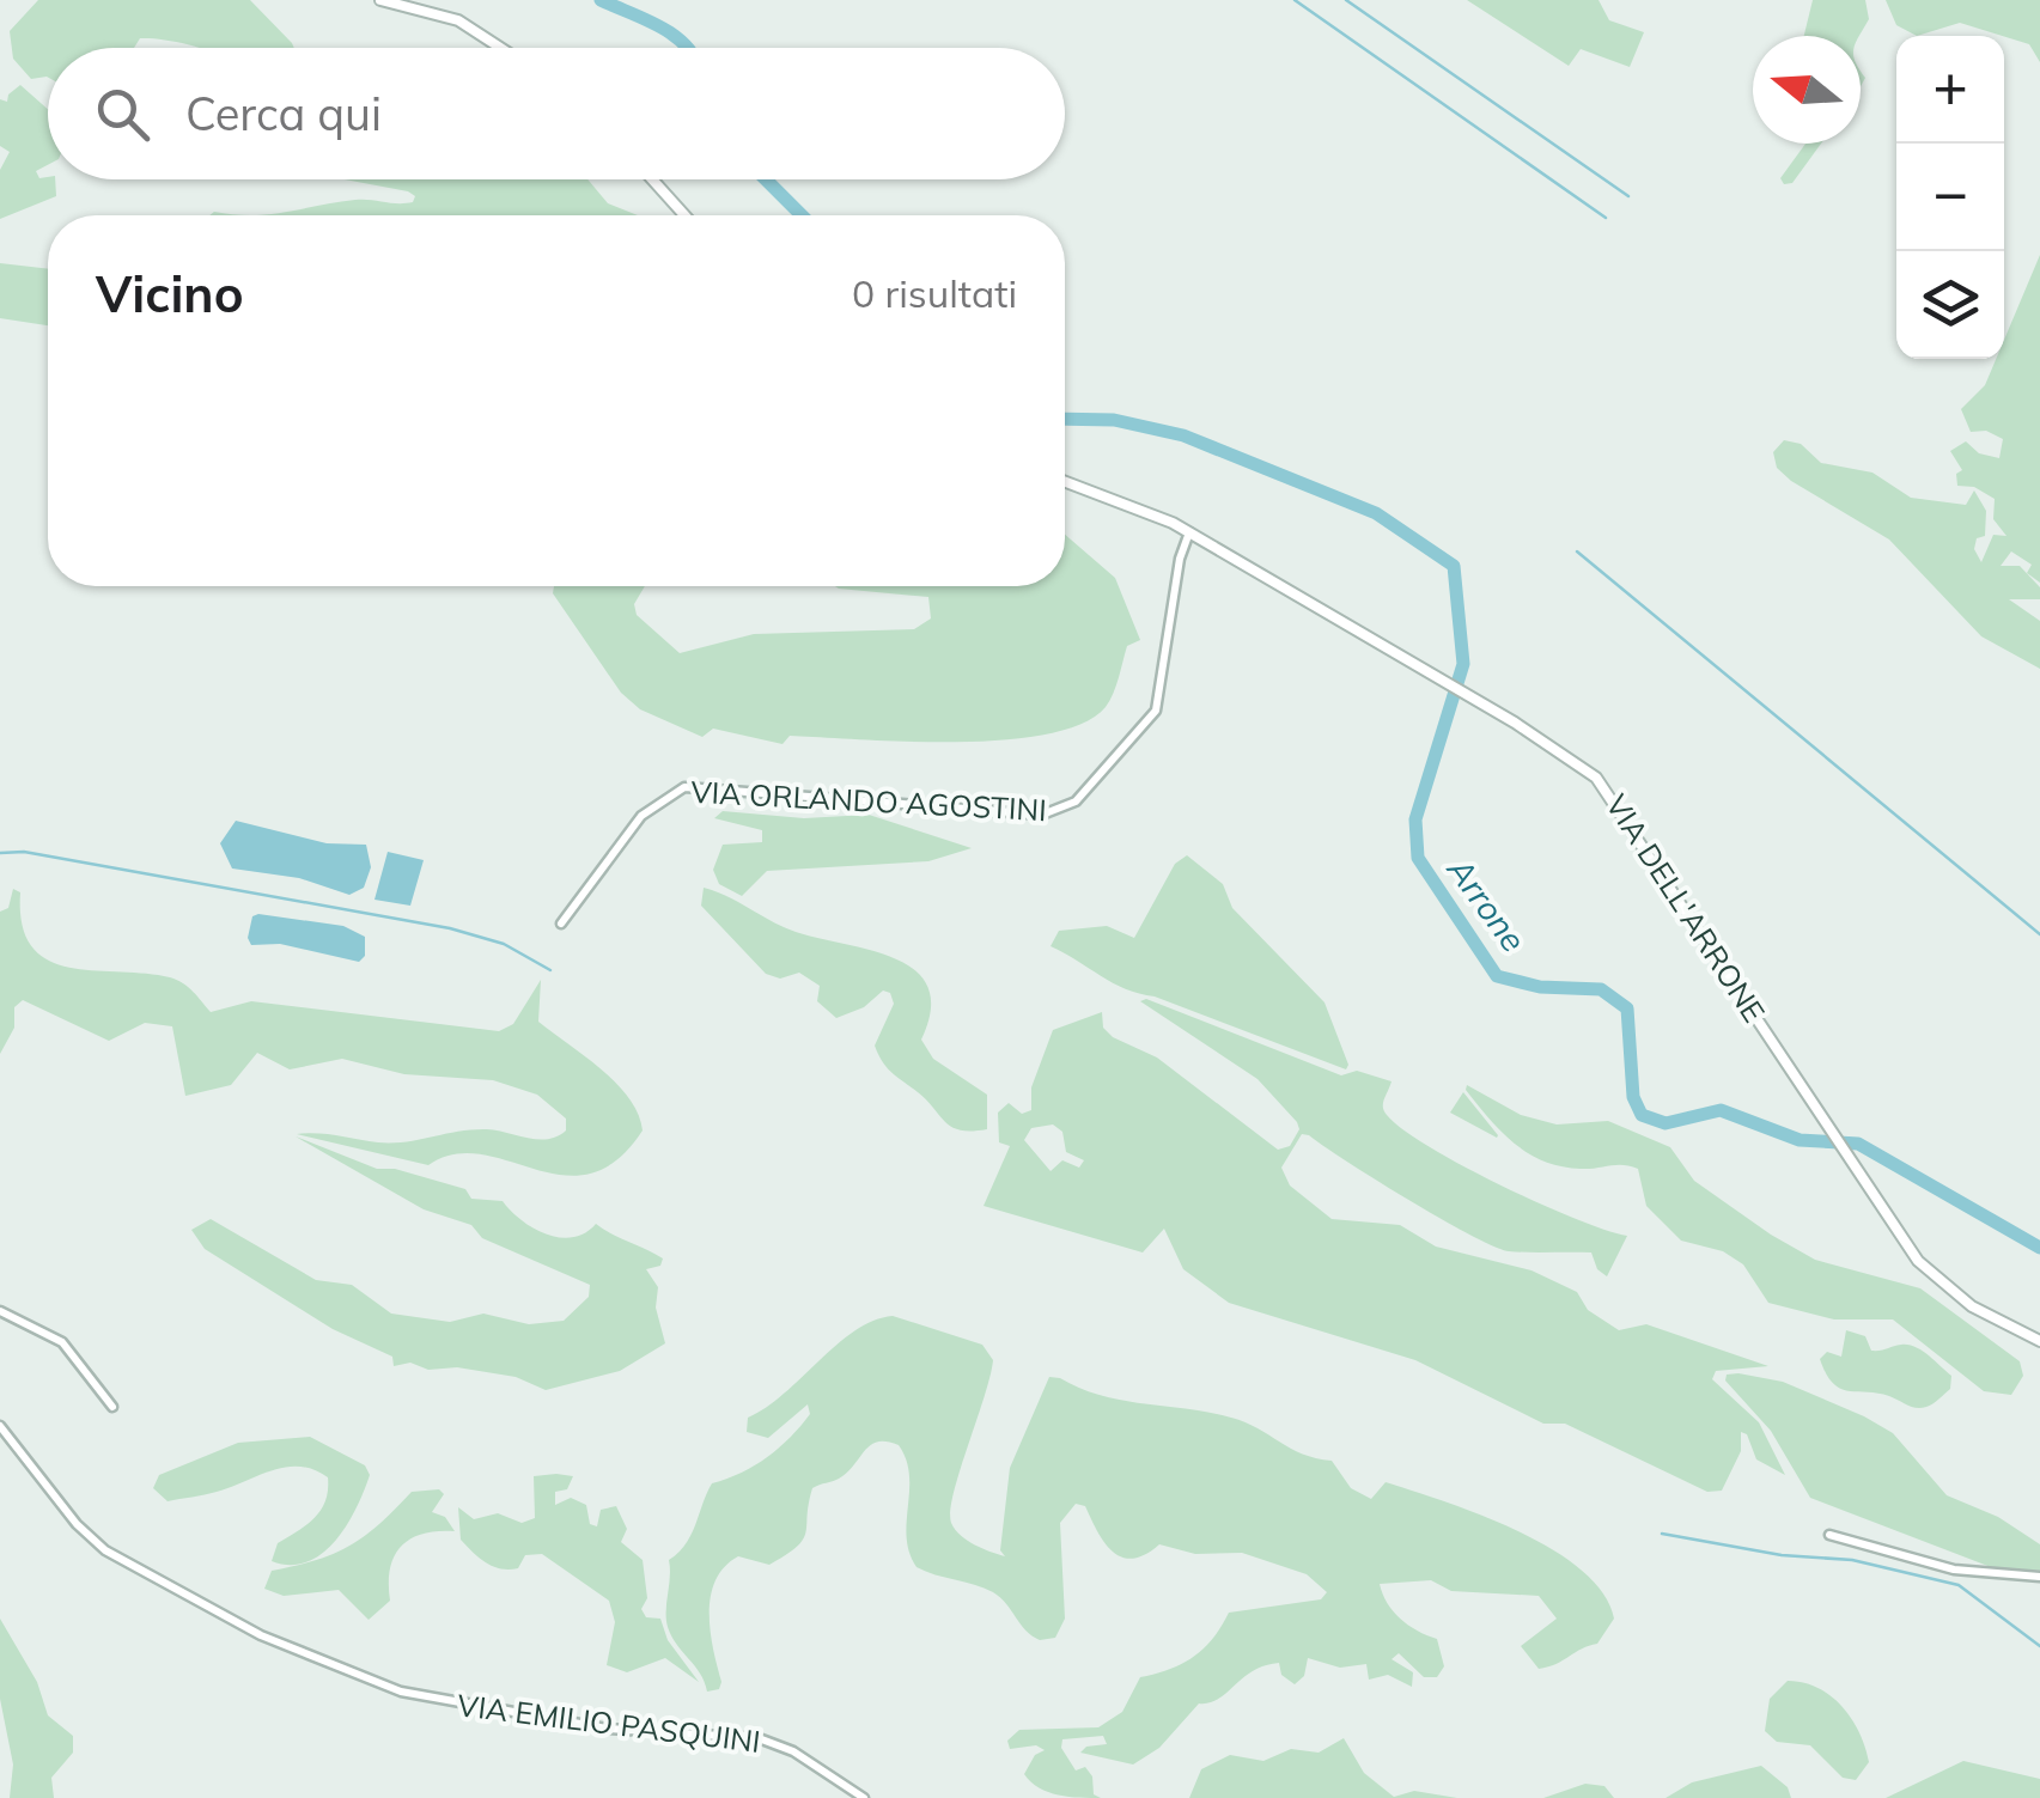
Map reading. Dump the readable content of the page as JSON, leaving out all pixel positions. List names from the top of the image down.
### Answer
{
  "streets": {
    "street": ["VIA ORLANDO AGOSTINI", "VIA DELL'ARRONE", "VIA EMILIO PASQUINI"]
  },
  "crossings": [
    ["VIA ORLANDO AGOSTINI", "VIA DELL'ARRONE"]
  ],
  "water": ["Arrone"],
  "north": "left",
  "page": {
    "map_buttons": ["+", "−"],
    "search": "Cerca qui",
    "heading": ["Vicino", "0 risultati"]
  }
}
